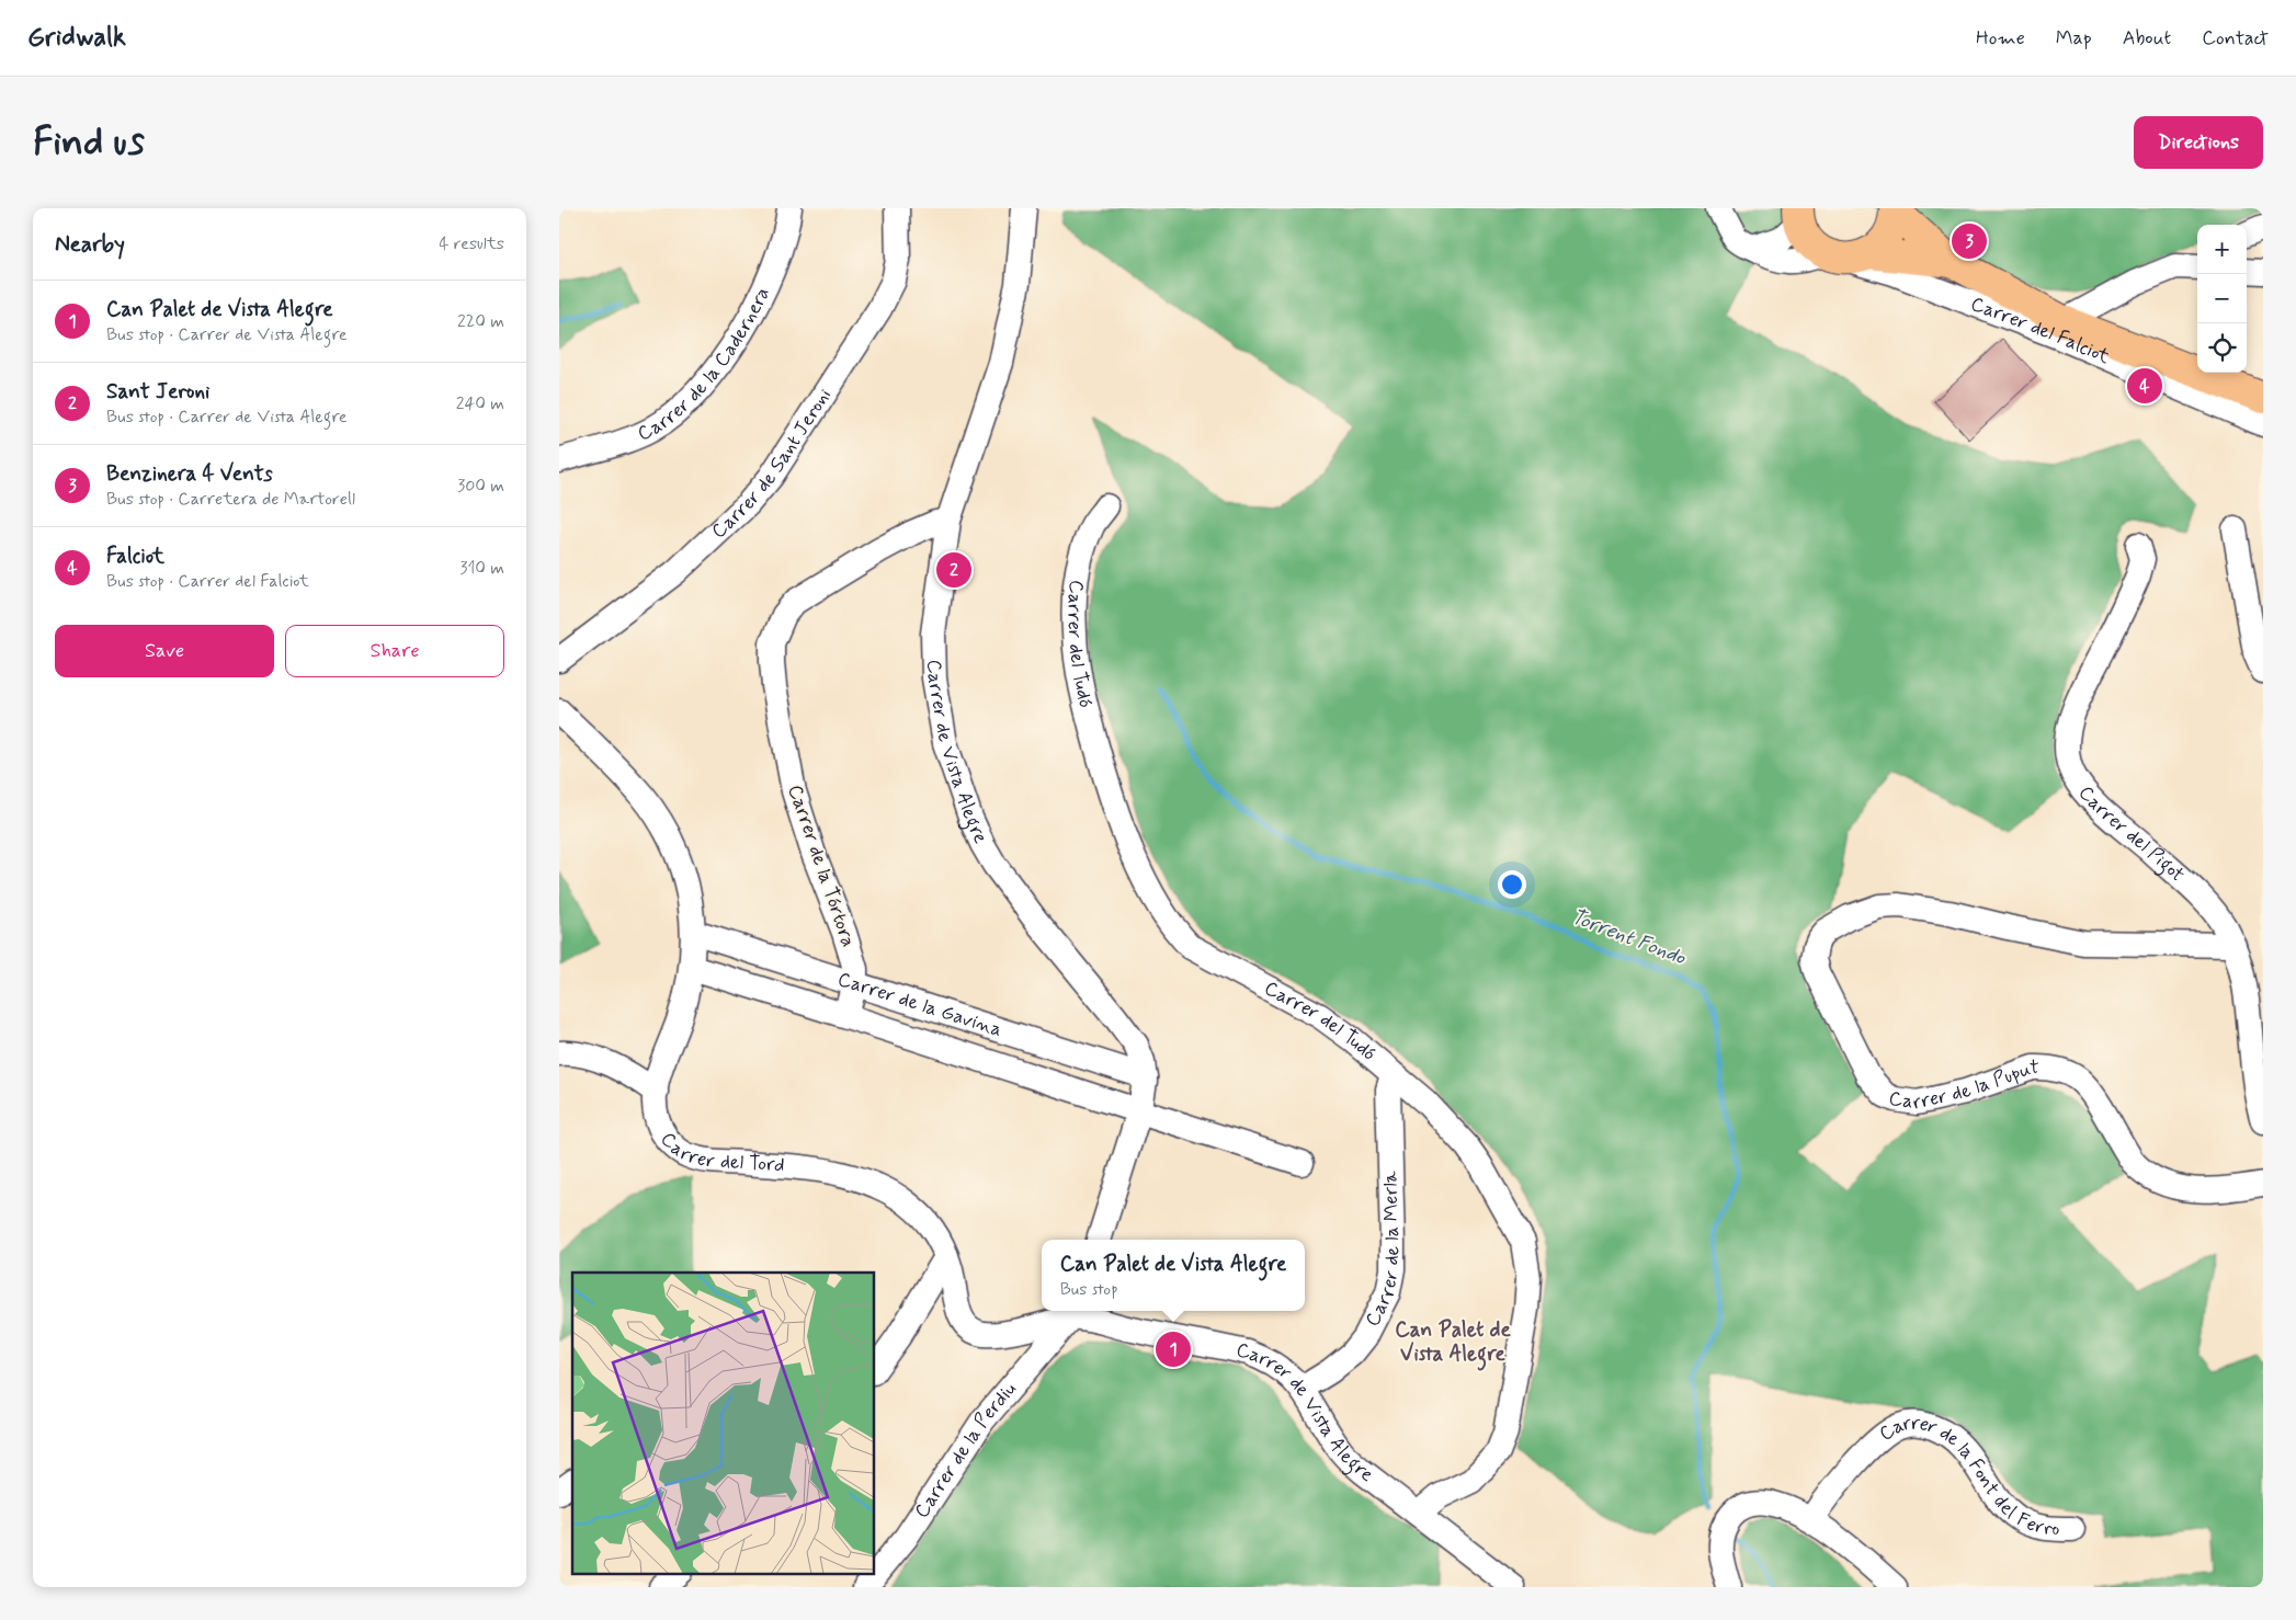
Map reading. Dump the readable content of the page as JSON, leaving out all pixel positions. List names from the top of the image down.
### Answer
{
  "streets": {
    "street": [
      "Carrer del Falciot",
      "Carrer de la Cadernera",
      "Carrer de Sant Jeroni",
      "Carrer del Tudó",
      "Carrer de Vista Alegre",
      "Carrer del Pigot",
      "Carrer de la Tórtora",
      "Carrer de la Gavina",
      "Carrer de la Puput",
      "Carrer del Tord",
      "Carrer de la Merla",
      "Carrer de la Perdiu",
      "Carrer de la Font del Ferro"
    ]
  },
  "crossings": [
    ["Carrer del Tudó", "Carrer de Vista Alegre"],
    ["Carrer del Tudó", "Carrer de la Merla"],
    ["Carrer de Vista Alegre", "Carrer de la Tórtora"],
    ["Carrer de Vista Alegre", "Carrer de la Gavina"],
    ["Carrer de Vista Alegre", "Carrer del Tord"],
    ["Carrer de Vista Alegre", "Carrer de la Merla"],
    ["Carrer de Vista Alegre", "Carrer de la Perdiu"],
    ["Carrer del Pigot", "Carrer de la Puput"],
    ["Carrer de la Tórtora", "Carrer de la Gavina"],
    ["Carrer de la Gavina", "Carrer del Tord"],
    ["Carrer del Tord", "Carrer de la Perdiu"]
  ],
  "districts": ["Can Palet de Vista Alegre"],
  "water": ["Torrent Fondo"],
  "page": {
    "header": "Gridwalk",
    "nav": [
      "Home",
      "Map",
      "About",
      "Contact"
    ],
    "buttons": [
      "Directions",
      ["Save", "Share"]
    ],
    "title": "Find us",
    "heading": ["Nearby", "4 results"],
    "pins": [
      "3",
      "4",
      "2",
      "1"
    ],
    "map_buttons": ["+", "−"],
    "list": [
      {
        "mark": "1",
        "name": "Can Palet de Vista Alegre",
        "note": "Bus stop · Carrer de Vista Alegre",
        "value": "220 m"
      },
      {
        "mark": "2",
        "name": "Sant Jeroni",
        "note": "Bus stop · Carrer de Vista Alegre",
        "value": "240 m"
      },
      {
        "mark": "3",
        "name": "Benzinera 4 Vents",
        "note": "Bus stop · Carretera de Martorell",
        "value": "300 m"
      },
      {
        "mark": "4",
        "name": "Falciot",
        "note": "Bus stop · Carrer del Falciot",
        "value": "310 m"
      }
    ],
    "popup": ["Can Palet de Vista Alegre", "Bus stop"]
  }
}
